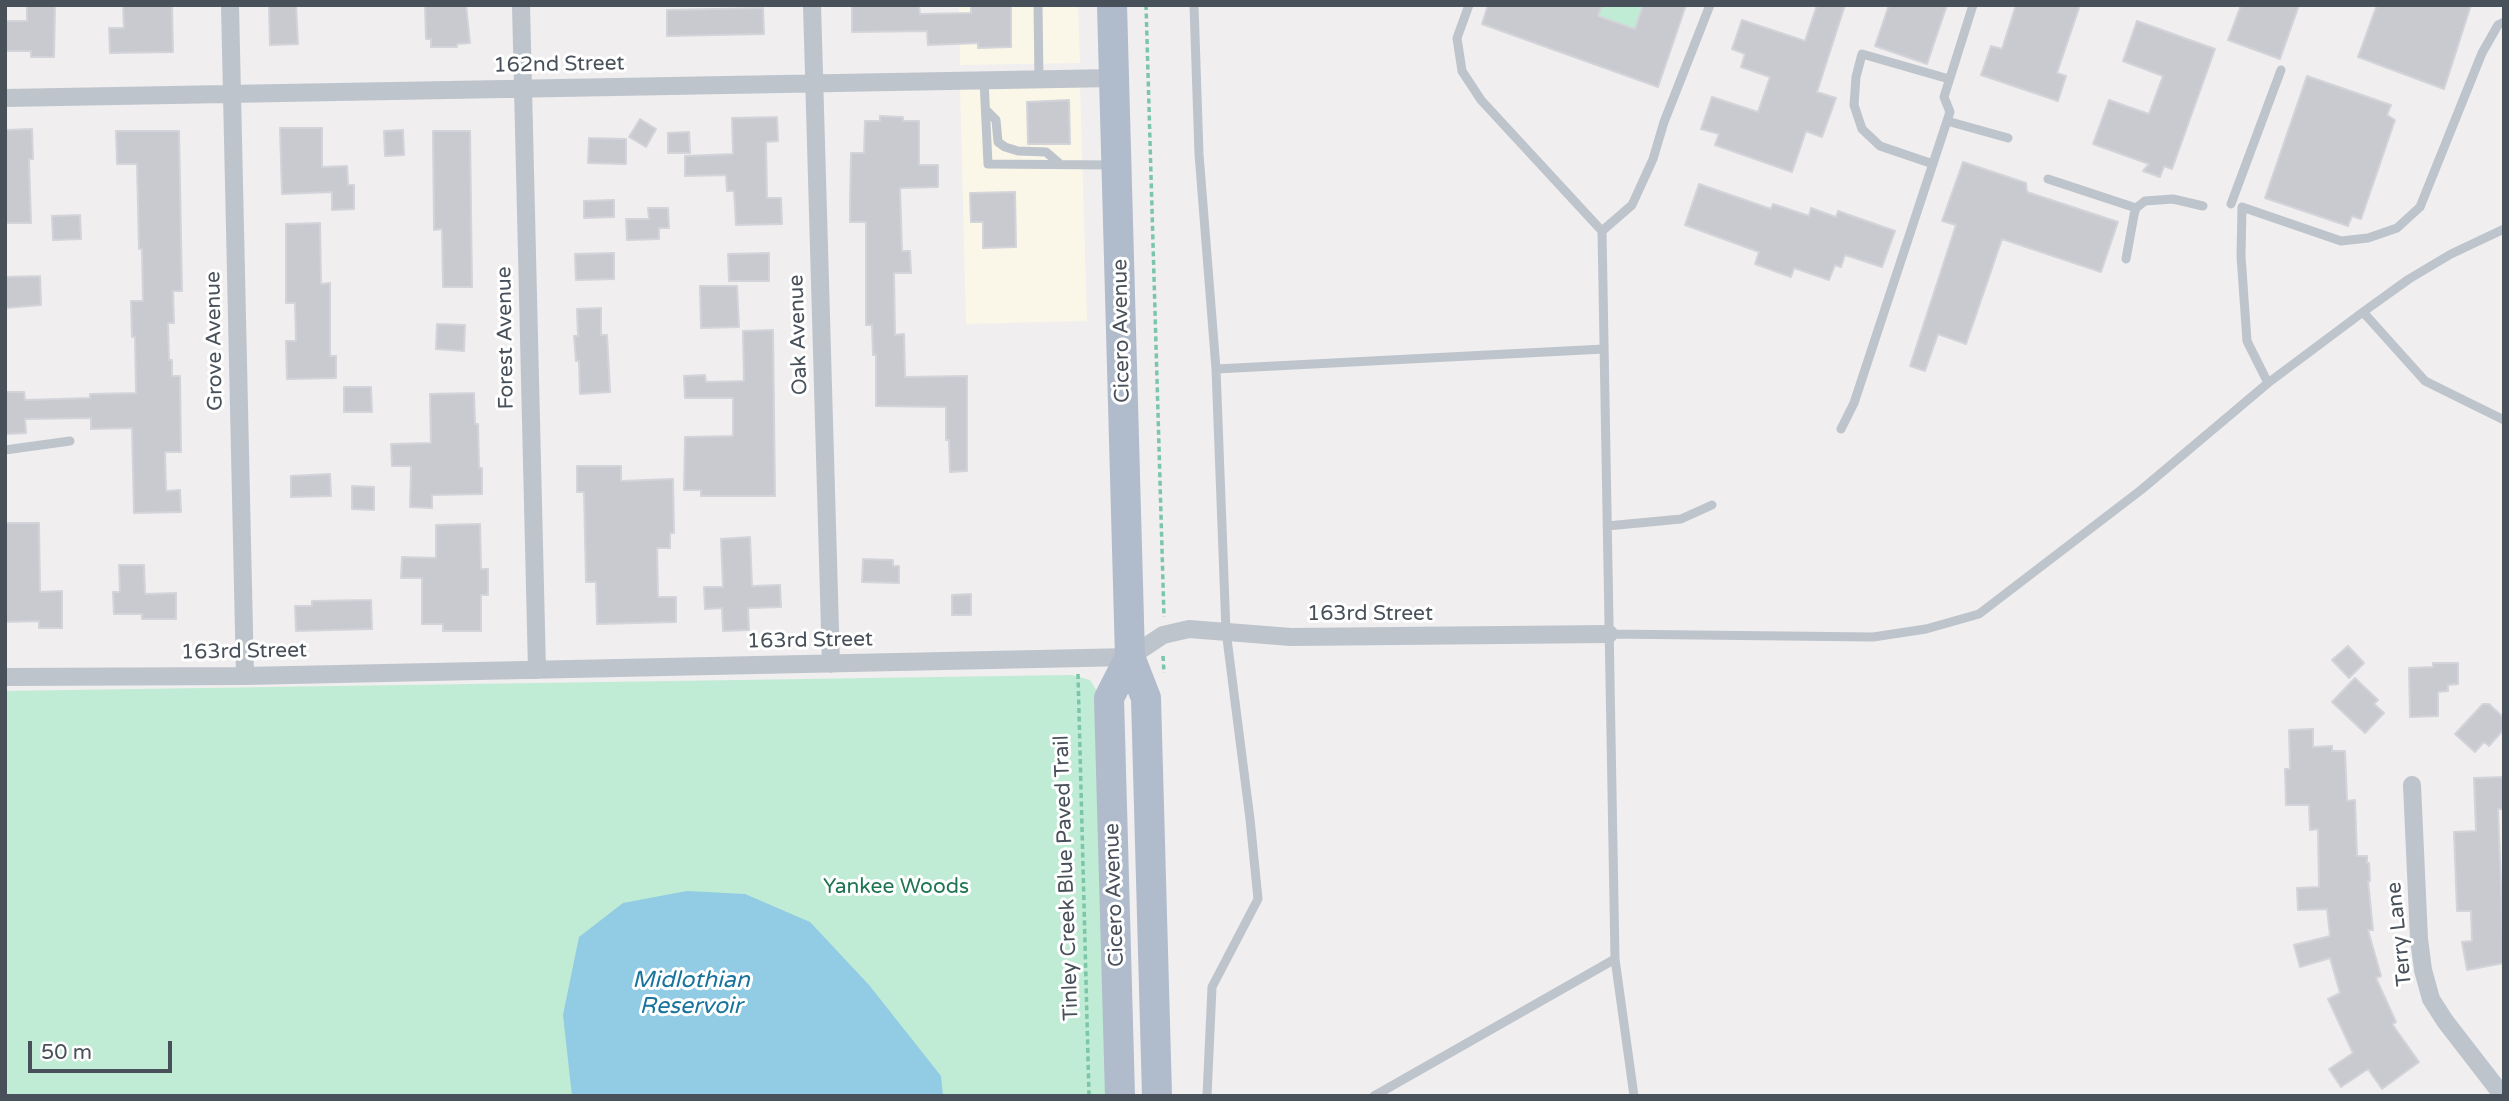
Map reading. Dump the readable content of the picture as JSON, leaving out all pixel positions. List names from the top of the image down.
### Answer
{
  "streets": {
    "main road": ["Cicero Avenue"],
    "street": [
      "162nd Street",
      "Oak Avenue",
      "Forest Avenue",
      "Grove Avenue",
      "163rd Street",
      "Terry Lane"
    ],
    "path": ["Tinley Creek Blue Paved Trail"]
  },
  "crossings": [
    ["162nd Street", "Cicero Avenue"],
    ["162nd Street", "Oak Avenue"],
    ["162nd Street", "Forest Avenue"],
    ["162nd Street", "Grove Avenue"],
    ["Cicero Avenue", "163rd Street"],
    ["Oak Avenue", "163rd Street"],
    ["Forest Avenue", "163rd Street"],
    ["Grove Avenue", "163rd Street"],
    ["163rd Street", "Tinley Creek Blue Paved Trail"]
  ],
  "water": ["Midlothian Reservoir"],
  "parks": ["Yankee Woods"],
  "scale_bar": "50 m"
}
